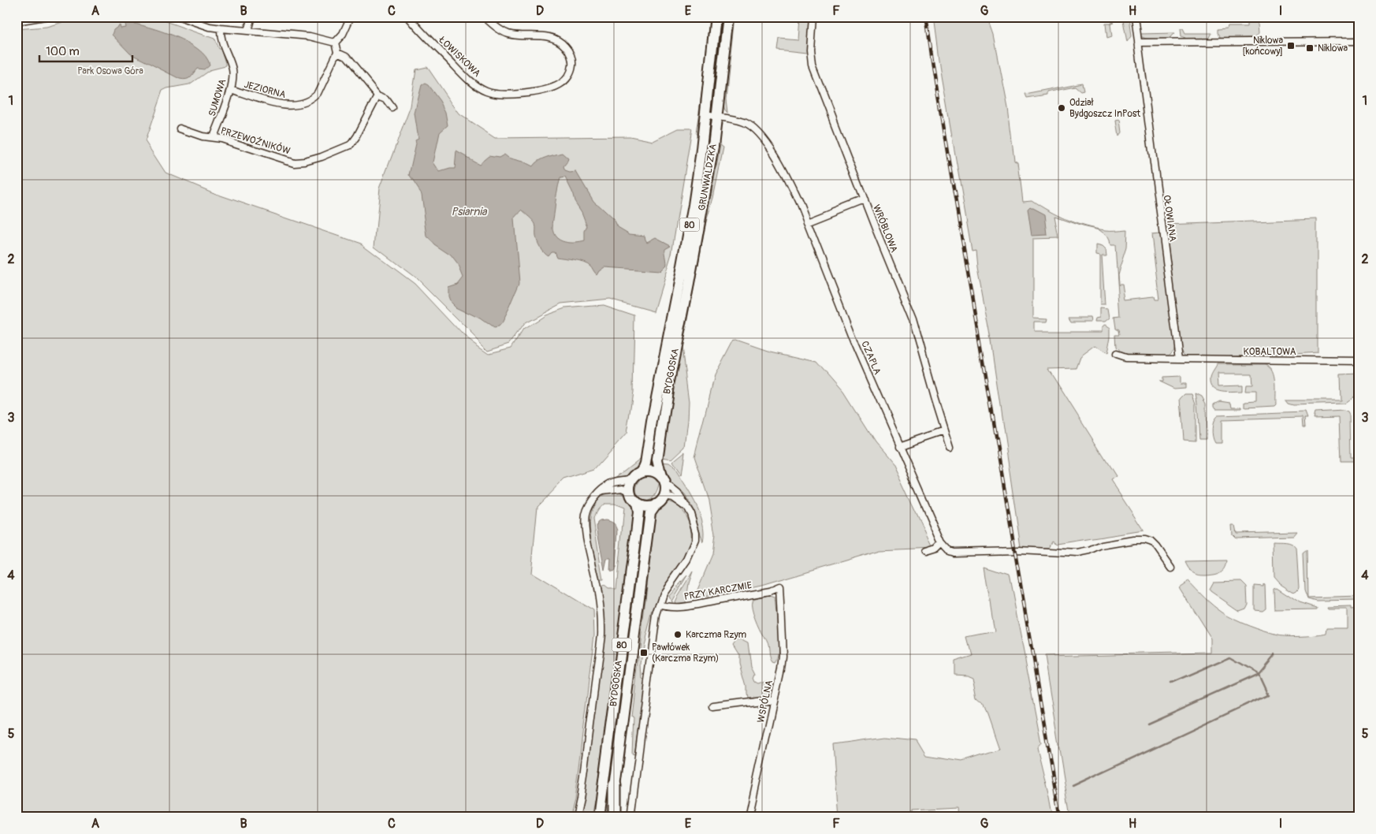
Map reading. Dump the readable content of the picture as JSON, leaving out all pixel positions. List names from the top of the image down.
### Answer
{
  "streets": {
    "main road": ["GRUNWALDZKA", "80", "BYDGOSKA"],
    "street": [
      "ŁOWISKOWA",
      "JEZIORNA",
      "SUMOWA",
      "PRZEWOŹNIKÓW",
      "OŁOWIANA",
      "WRÓBLOWA",
      "KOBALTOWA",
      "CZAPLA",
      "PRZY KARCZMIE",
      "WSPÓLNA"
    ]
  },
  "crossings": [
    ["JEZIORNA", "SUMOWA"],
    ["SUMOWA", "PRZEWOŹNIKÓW"],
    ["GRUNWALDZKA", "CZAPLA"],
    ["GRUNWALDZKA", "BYDGOSKA"],
    ["OŁOWIANA", "KOBALTOWA"],
    ["80", "BYDGOSKA"],
    ["PRZY KARCZMIE", "WSPÓLNA"]
  ],
  "water": ["Psiarnia"],
  "parks": ["Park Osowa Góra"],
  "places": {
    "transit": ["Niklowa [końcowy]", "Niklowa", "Pawłówek (Karczma Rzym)"],
    "other": ["Odział Bydgoszcz InPost", "Karczma Rzym"]
  },
  "scale_bar": "100 m",
  "grid": {
    "columns": [
      "A",
      "B",
      "C",
      "D",
      "E",
      "F",
      "G",
      "H",
      "I"
    ],
    "rows": [
      "1",
      "2",
      "3",
      "4",
      "5"
    ]
  }
}
